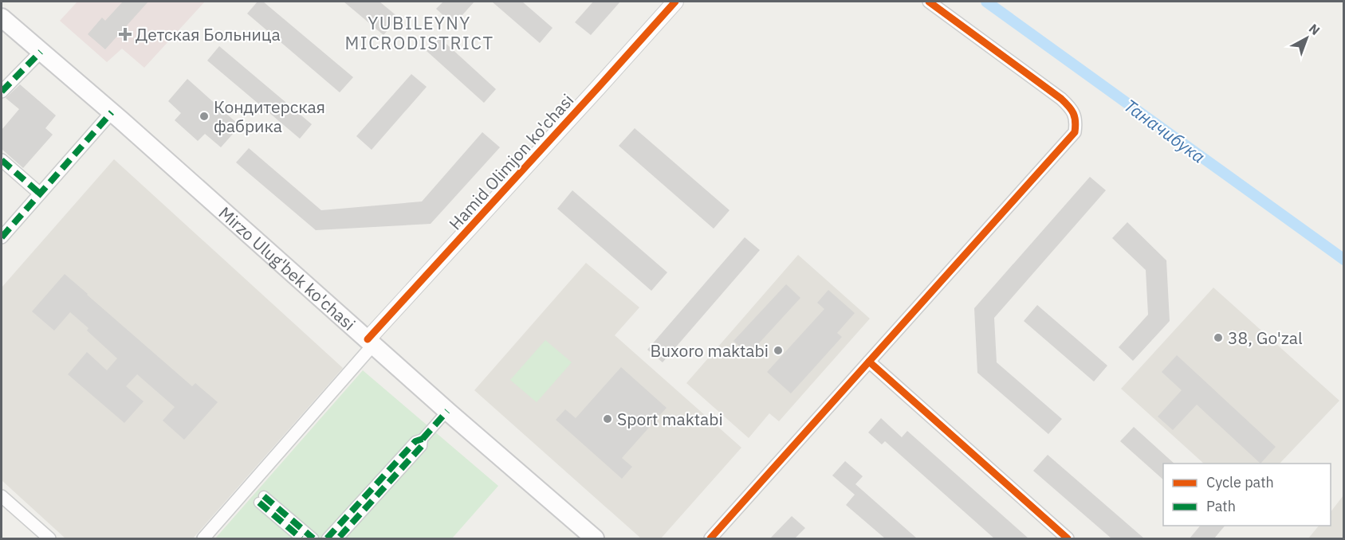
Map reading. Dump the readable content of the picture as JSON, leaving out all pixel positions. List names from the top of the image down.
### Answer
{
  "streets": {
    "main road": ["Mirzo Ulug'bek ko'chasi"],
    "street": ["Hamid Olimjon ko'chasi"]
  },
  "crossings": [
    ["Hamid Olimjon ko'chasi", "Mirzo Ulug'bek ko'chasi"]
  ],
  "districts": ["YUBILEYNY MICRODISTRICT"],
  "water": ["Таначибука"],
  "places": {
    "health": ["Детская Больница"],
    "other": [
      "Кондитерская фабрика",
      "38, Go'zal",
      "Buxoro maktabi",
      "Sport maktabi"
    ]
  },
  "legend": ["Cycle path", "Path"],
  "north": "top right"
}
